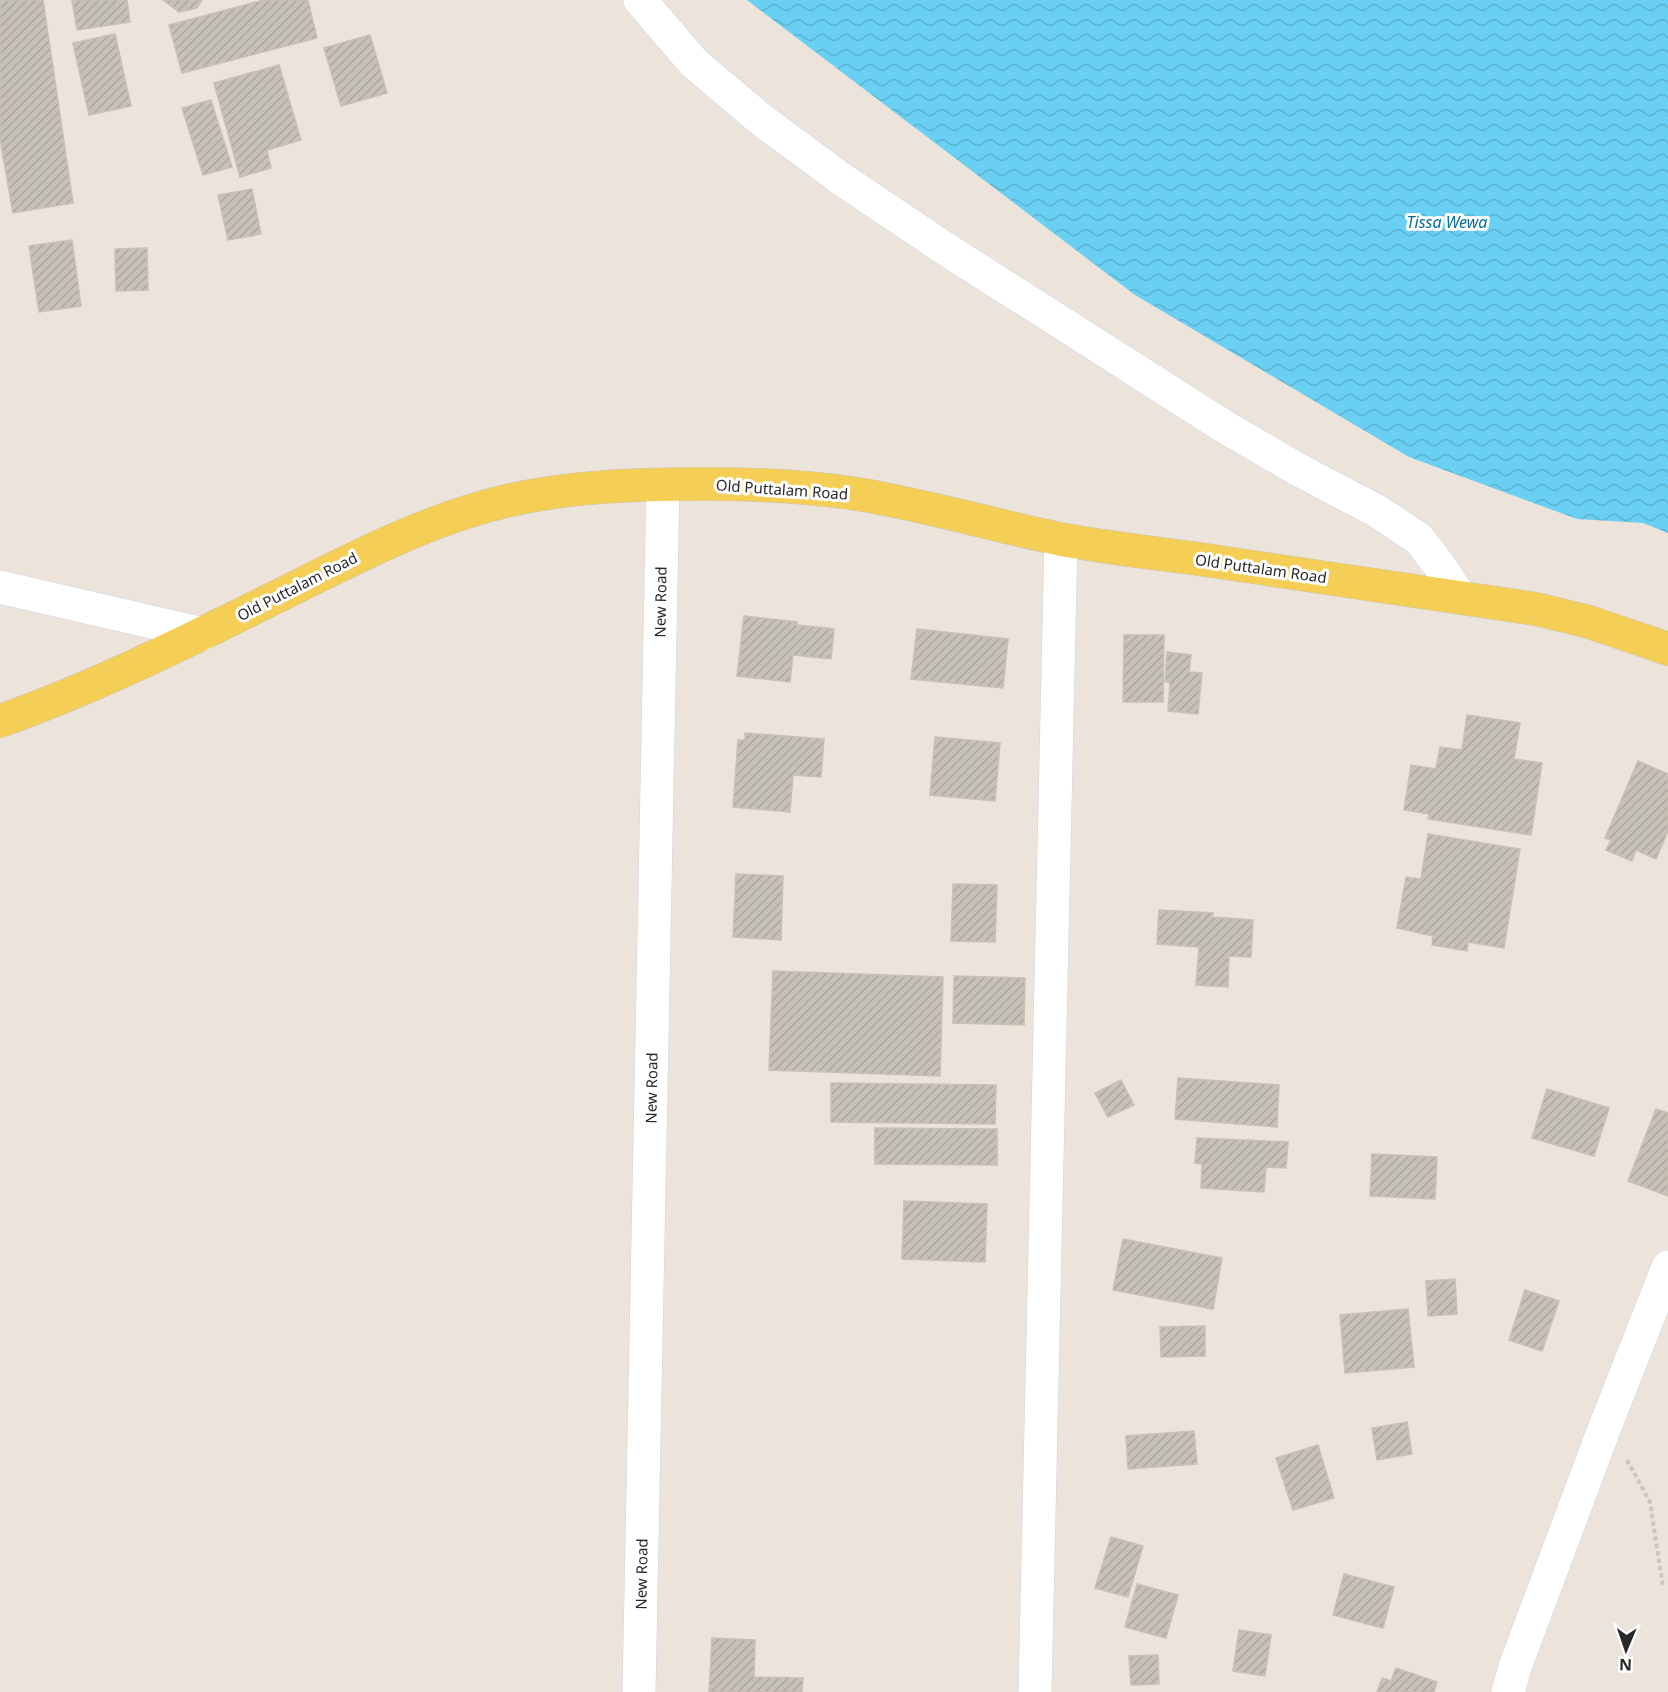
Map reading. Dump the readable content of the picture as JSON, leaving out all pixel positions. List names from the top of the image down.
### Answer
{
  "streets": {
    "main road": ["Old Puttalam Road"],
    "street": ["New Road"]
  },
  "crossings": [
    ["Old Puttalam Road", "New Road"]
  ],
  "water": ["Tissa Wewa"],
  "north": "bottom"
}
